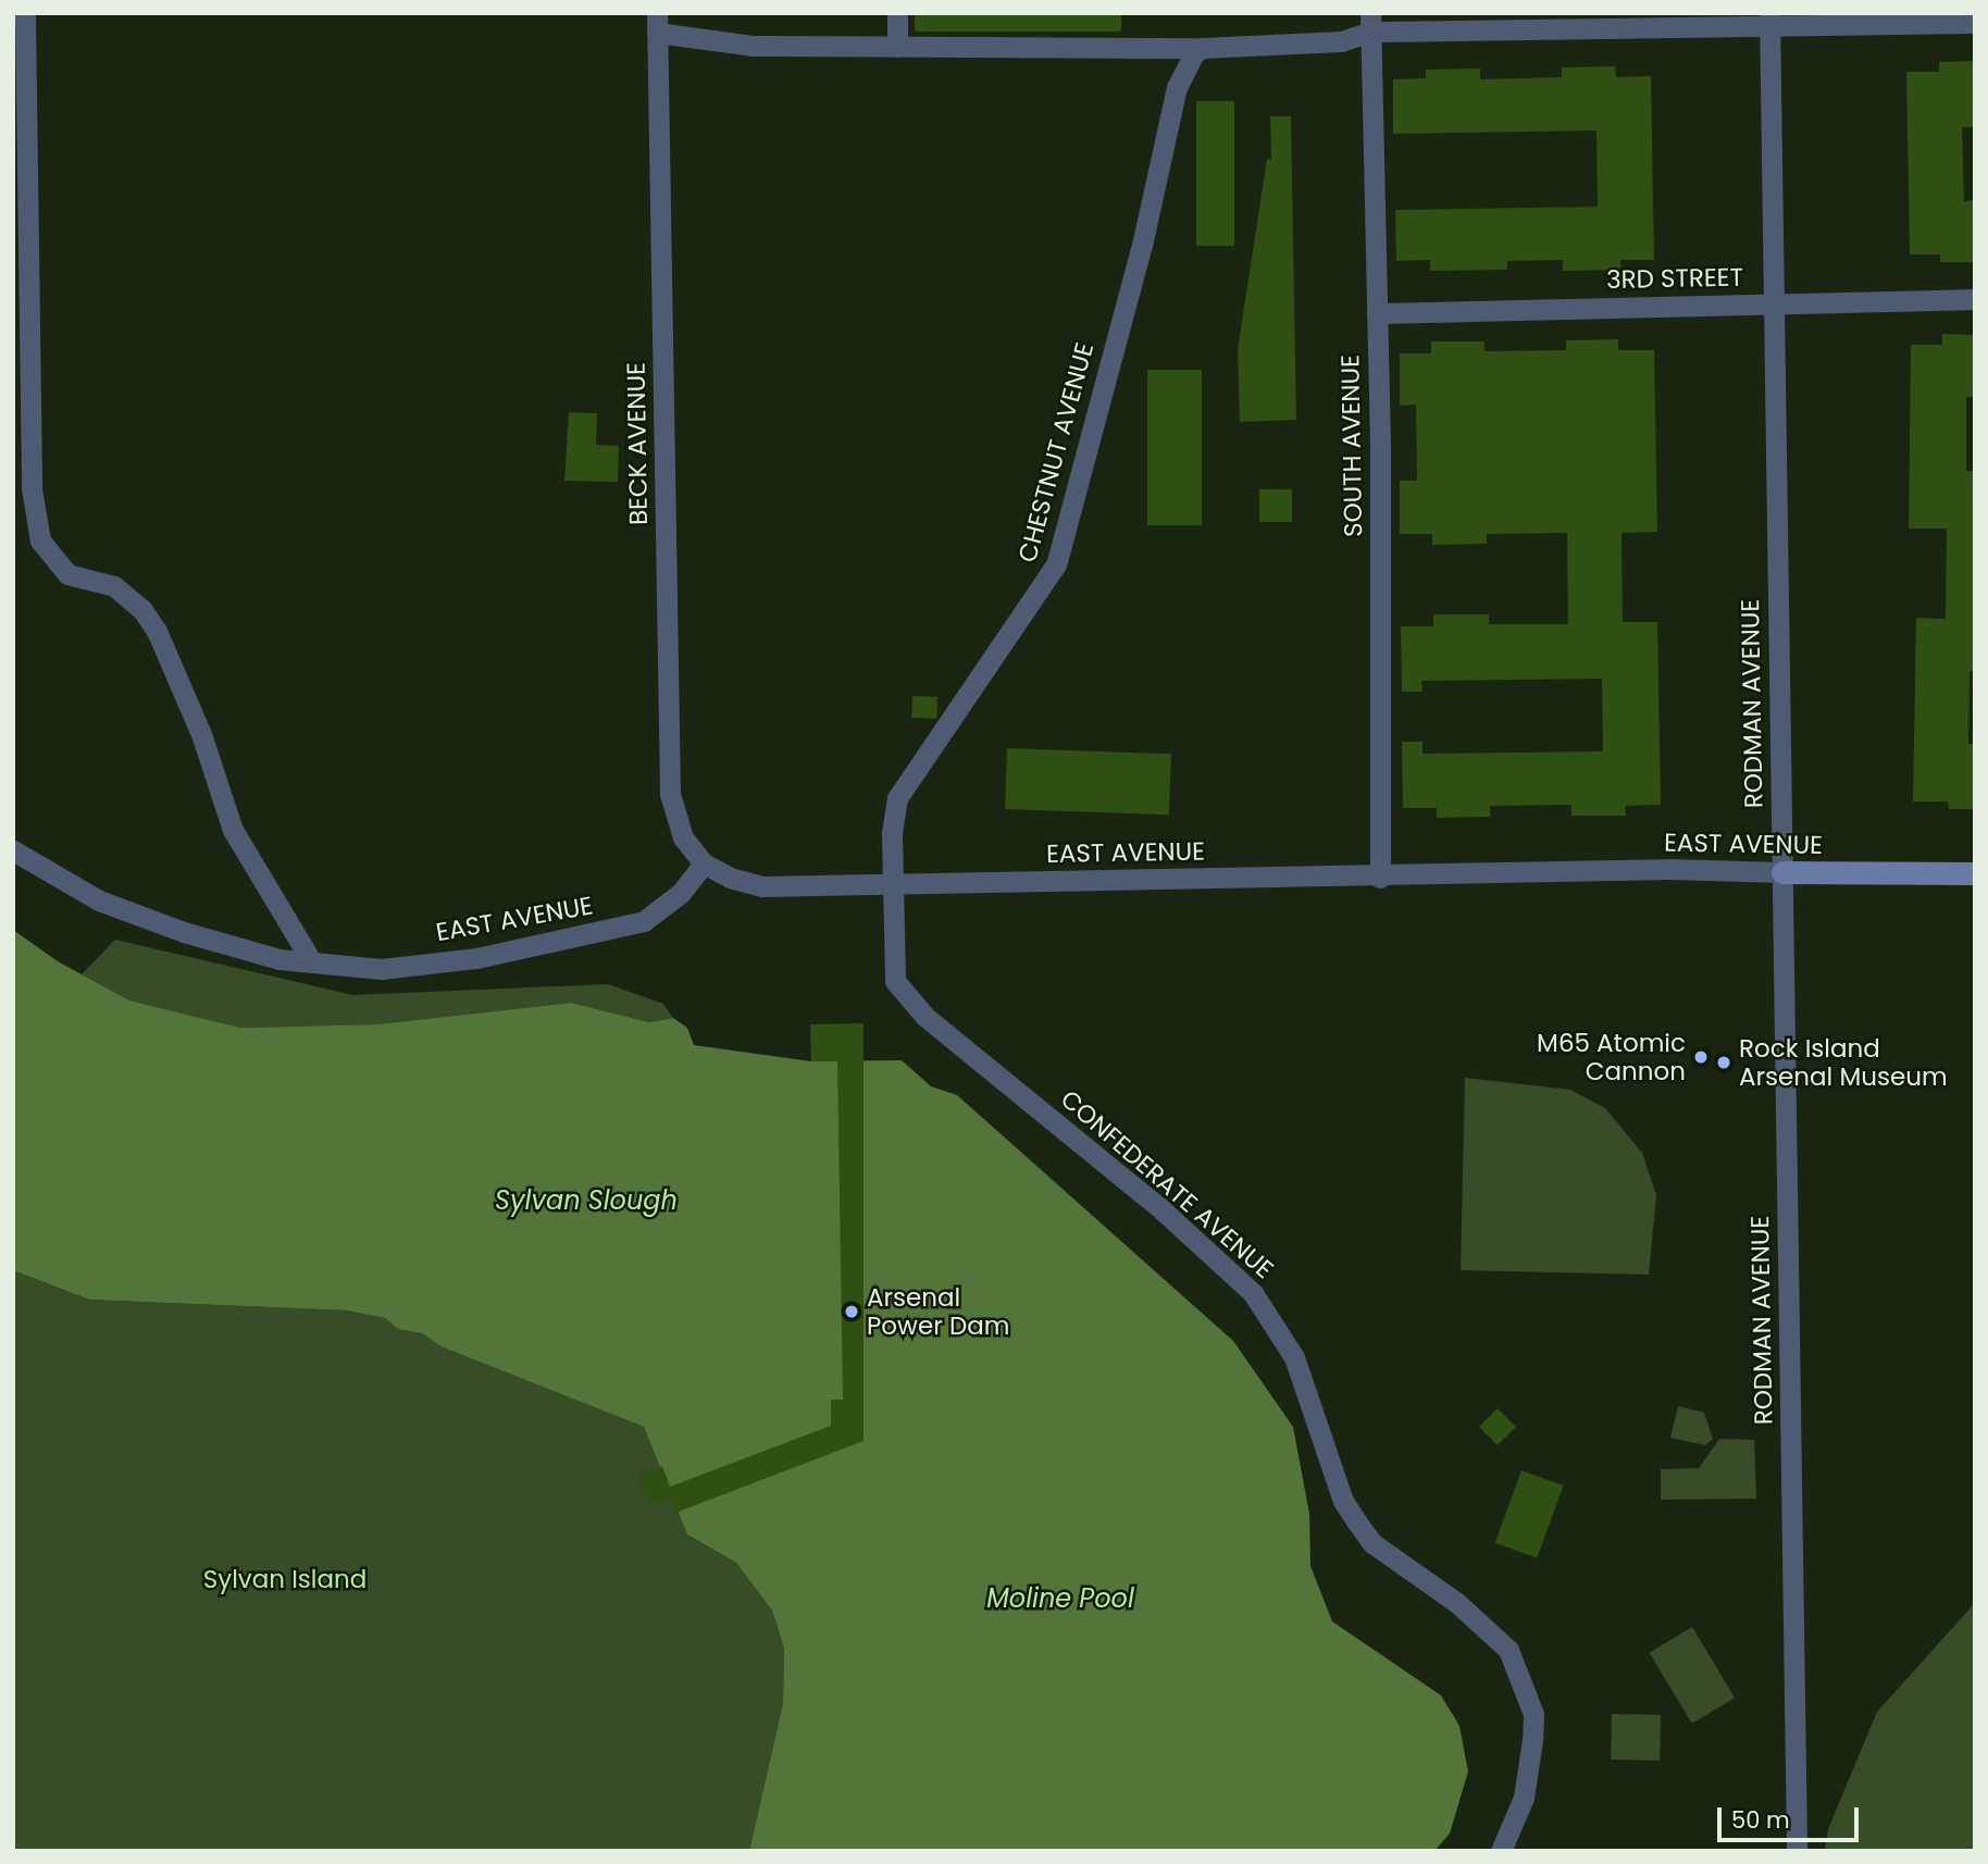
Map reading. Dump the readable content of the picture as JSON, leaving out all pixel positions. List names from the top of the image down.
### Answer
{
  "streets": {
    "street": [
      "3RD STREET",
      "BECK AVENUE",
      "SOUTH AVENUE",
      "CHESTNUT AVENUE",
      "RODMAN AVENUE",
      "EAST AVENUE",
      "CONFEDERATE AVENUE"
    ]
  },
  "crossings": [
    ["3RD STREET", "SOUTH AVENUE"],
    ["3RD STREET", "RODMAN AVENUE"],
    ["BECK AVENUE", "EAST AVENUE"],
    ["SOUTH AVENUE", "EAST AVENUE"],
    ["CHESTNUT AVENUE", "EAST AVENUE"],
    ["CHESTNUT AVENUE", "CONFEDERATE AVENUE"],
    ["RODMAN AVENUE", "EAST AVENUE"],
    ["EAST AVENUE", "CONFEDERATE AVENUE"]
  ],
  "water": ["Sylvan Slough", "Moline Pool"],
  "parks": ["Sylvan Island"],
  "places": ["M65 Atomic Cannon", "Rock Island Arsenal Museum", "Arsenal Power Dam"],
  "scale_bar": "50 m"
}
